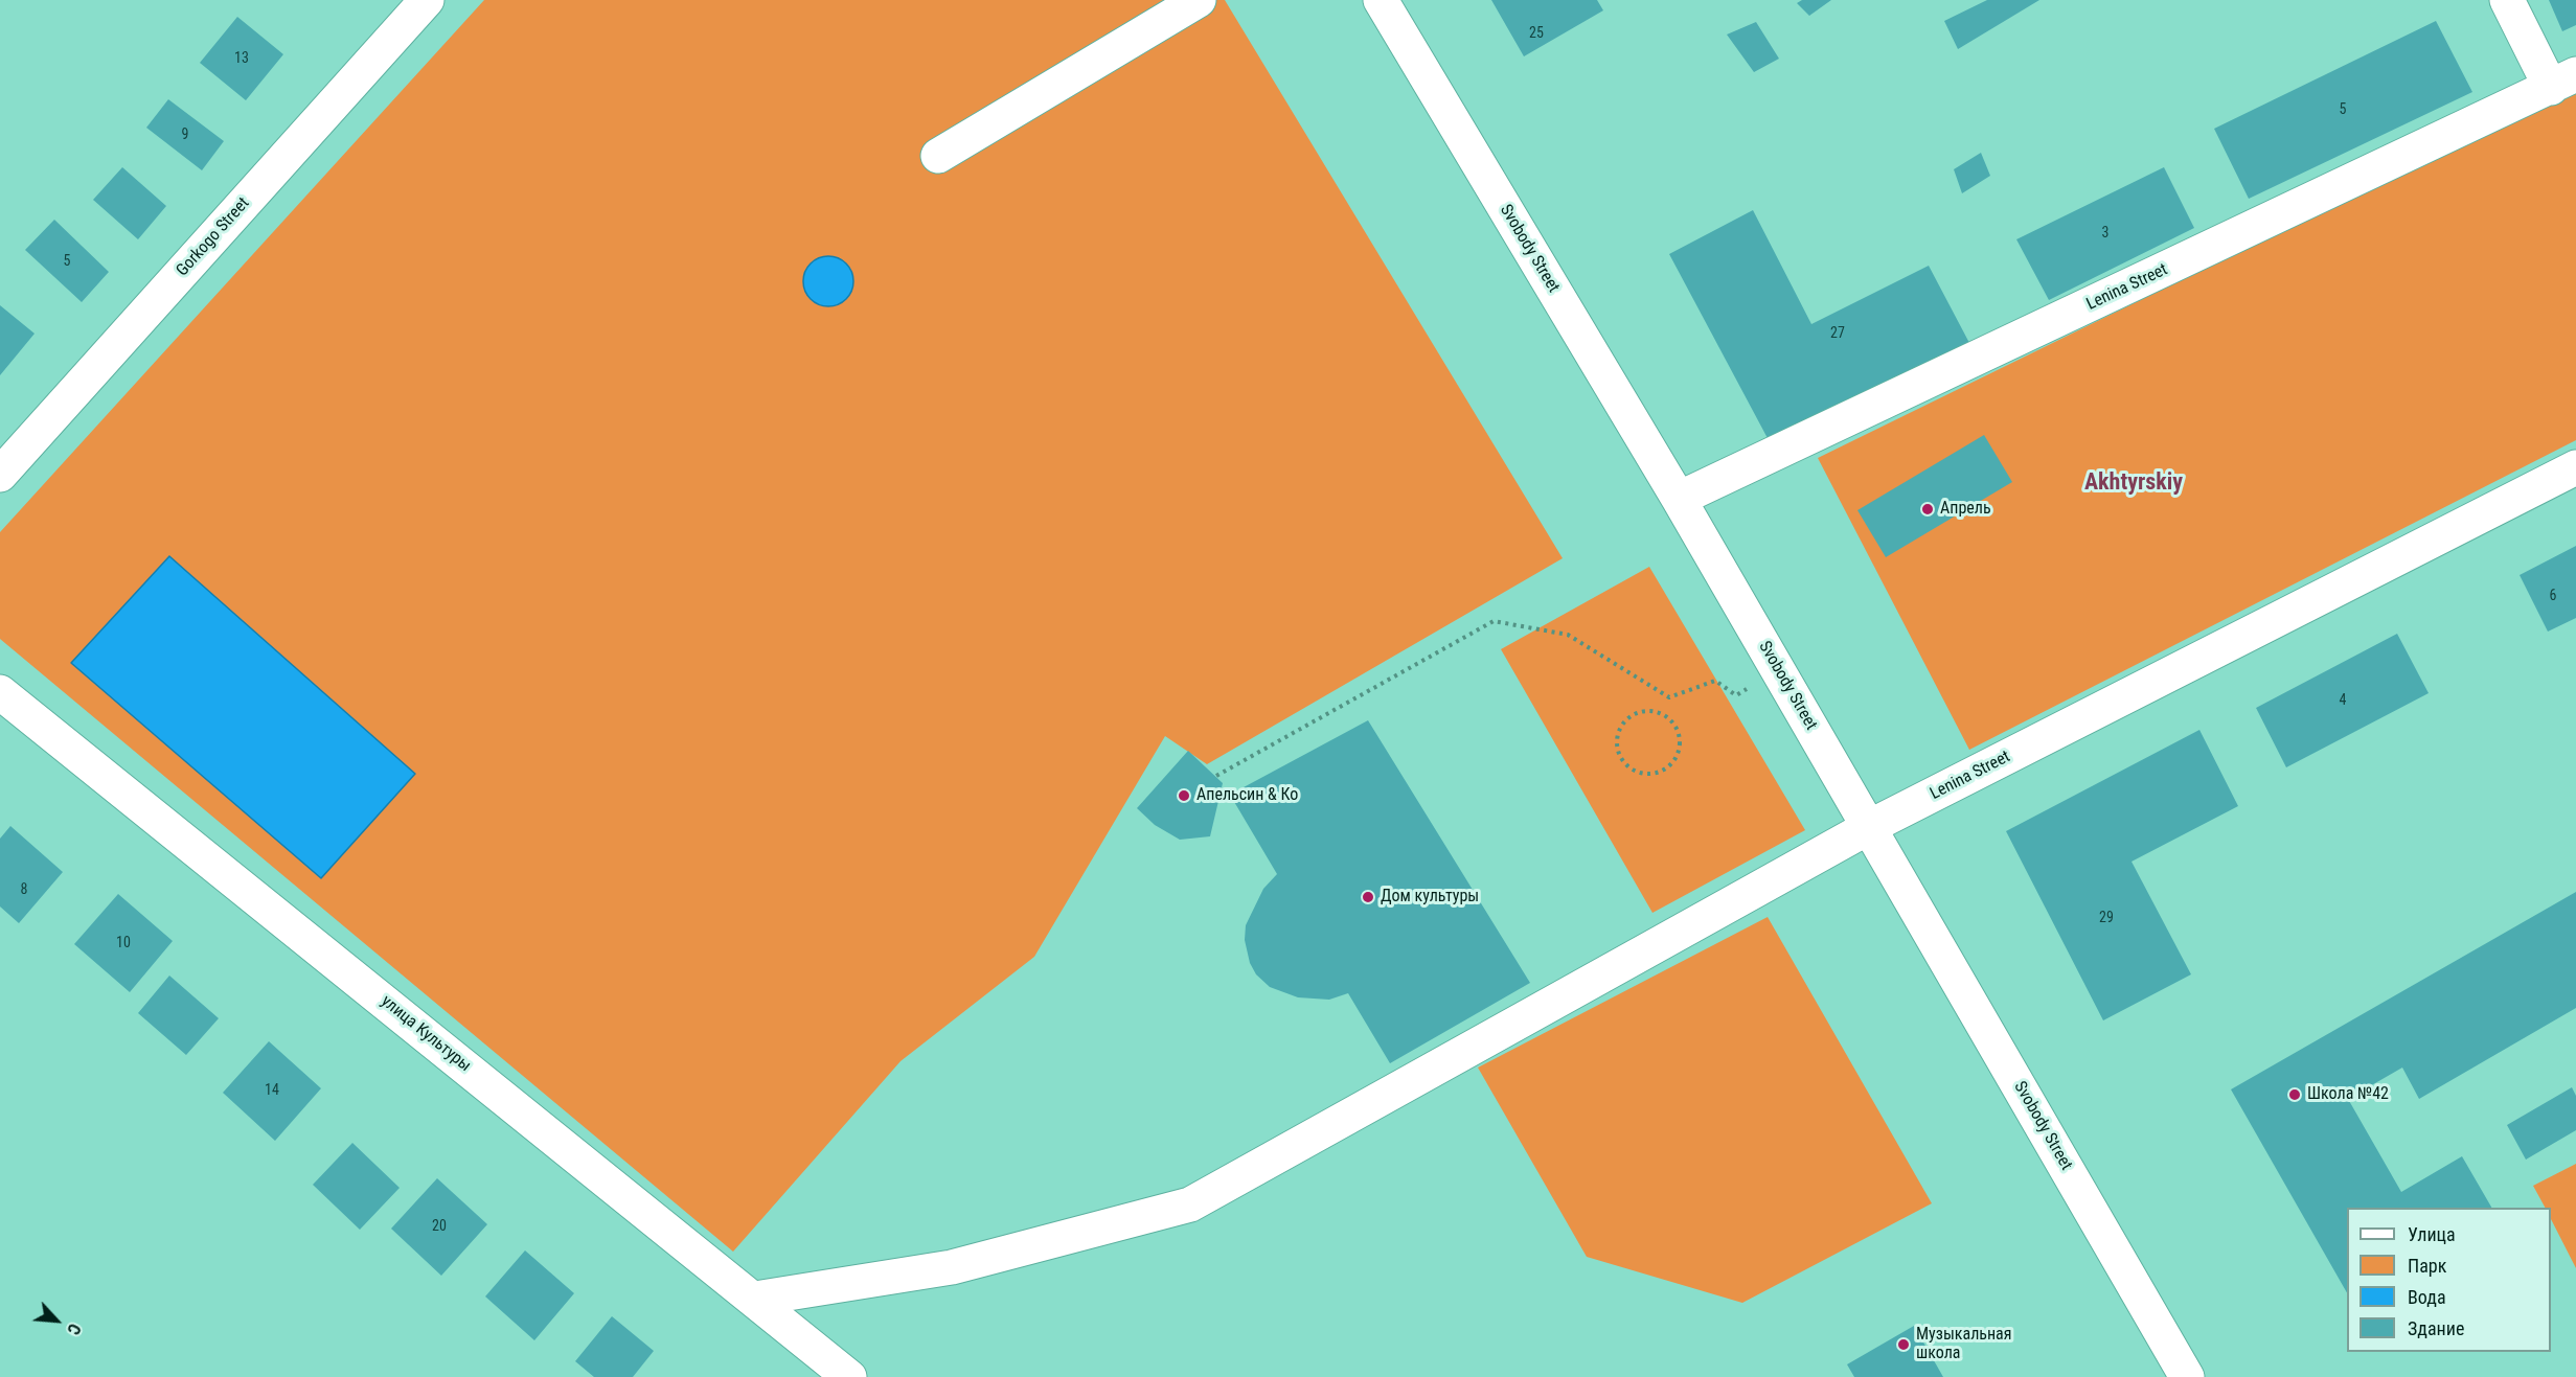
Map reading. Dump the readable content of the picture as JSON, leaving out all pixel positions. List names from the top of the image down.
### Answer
{
  "streets": {
    "street": [
      "Gorkogo Street",
      "Svobody Street",
      "Lenina Street",
      "улица Культуры"
    ]
  },
  "crossings": [
    ["Svobody Street", "Lenina Street"],
    ["Lenina Street", "улица Культуры"]
  ],
  "districts": ["Akhtyrskiy"],
  "places": [
    "Апрель",
    "Апельсин & Ко",
    "Дом культуры",
    "Школа №42",
    "Музыкальная школа"
  ],
  "house_numbers": [
    "25",
    "13",
    "5",
    "9",
    "3",
    "5",
    "27",
    "6",
    "4",
    "8",
    "29",
    "10",
    "14",
    "20"
  ],
  "legend": [
    "Улица",
    "Парк",
    "Вода",
    "Здание"
  ],
  "north": "bottom right"
}
